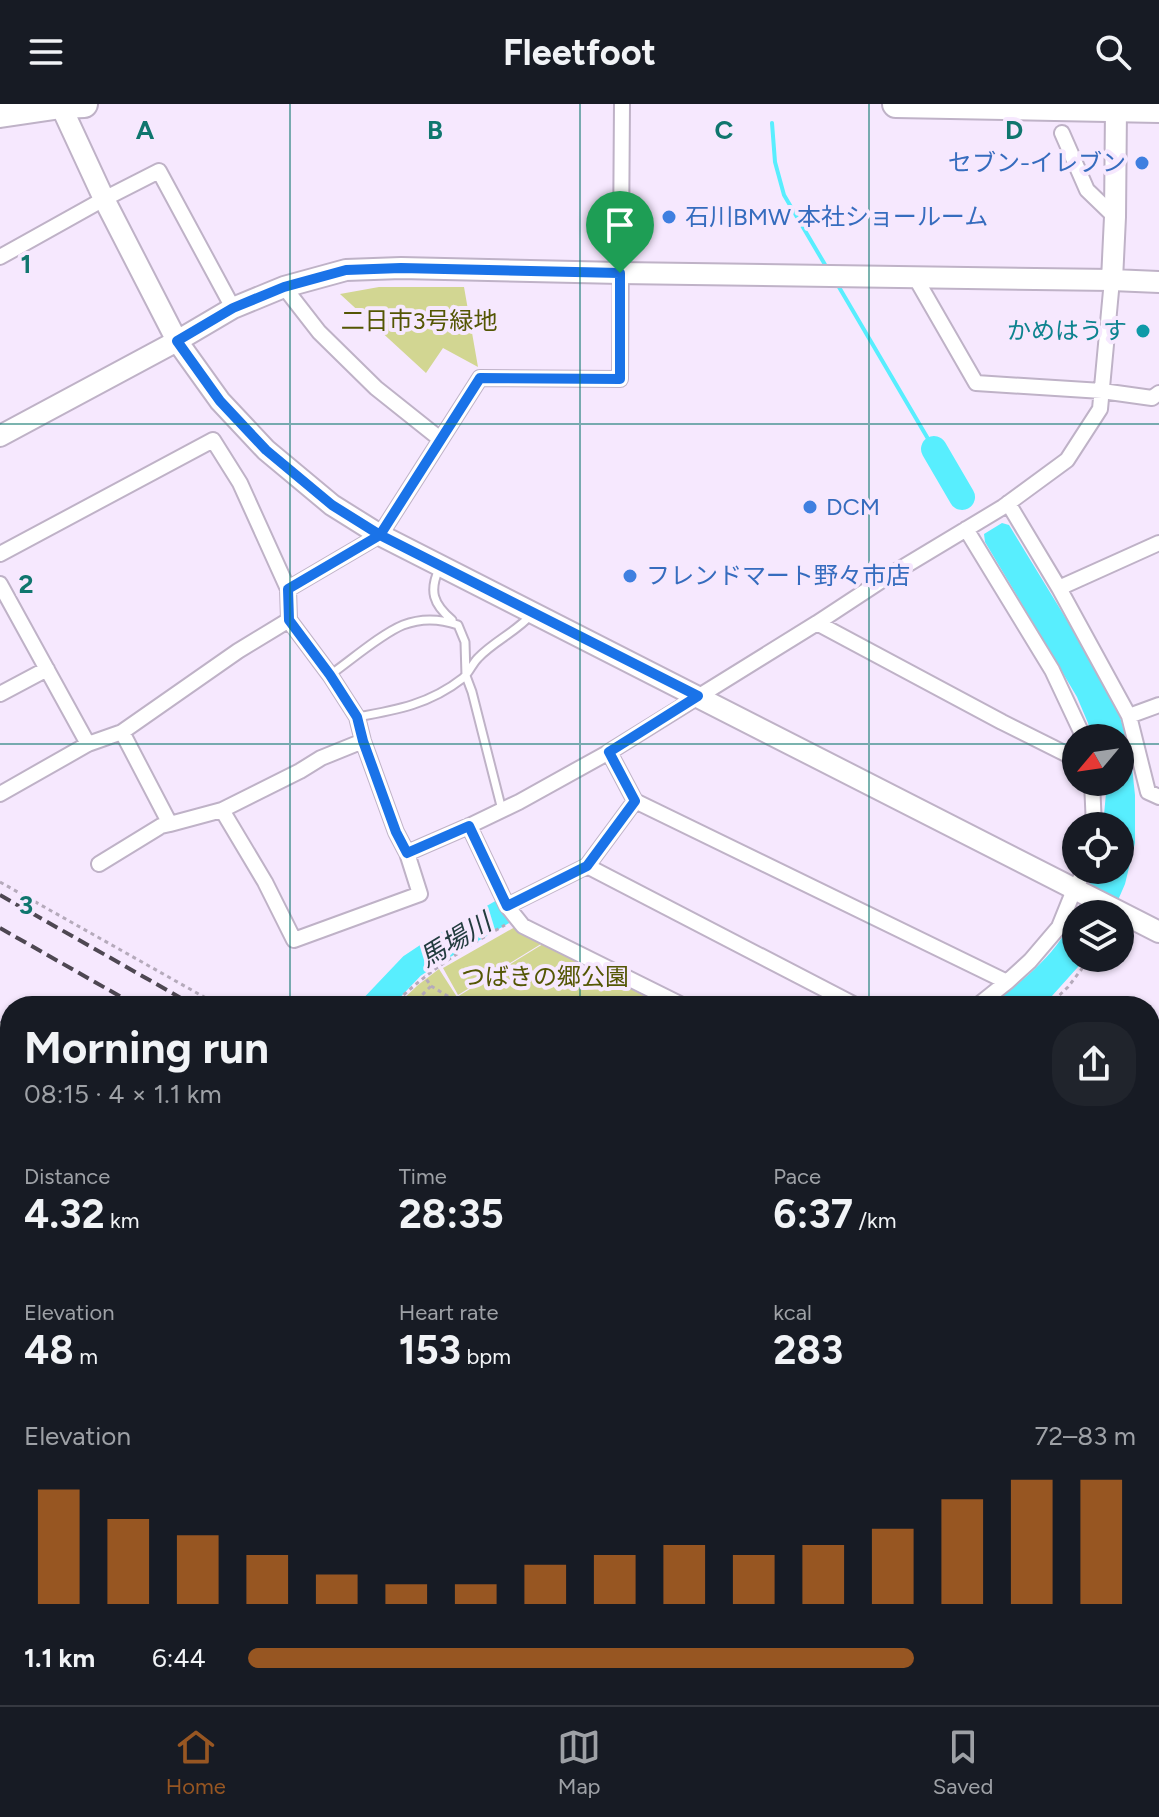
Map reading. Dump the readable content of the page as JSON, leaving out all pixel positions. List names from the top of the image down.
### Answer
{
  "water": ["馬場川"],
  "parks": ["二日市3号緑地", "つばきの郷公園"],
  "places": [
    "セブン-イレブン",
    "石川BMW 本社ショールーム",
    "かめはうす",
    "DCM",
    "フレンドマート野々市店"
  ],
  "north": "bottom left",
  "page": {
    "header": "Fleetfoot",
    "heading": ["Morning run", "08:15 · 4 × 1.1 km"],
    "stats": [
      ["Distance", "4.32 km"],
      ["Time", "28:35"],
      ["Pace", "6:37 /km"],
      ["Elevation", "48 m"],
      ["Heart rate", "153 bpm"],
      ["kcal", "283"]
    ],
    "chart": ["Elevation", "72–83 m"],
    "list": [
      {
        "name": "1.1 km",
        "note": "6:44"
      }
    ],
    "tabs": ["Home", "Map", "Saved"]
  },
  "grid": {
    "columns": [
      "A",
      "B",
      "C",
      "D"
    ],
    "rows": ["1", "2", "3"]
  }
}
